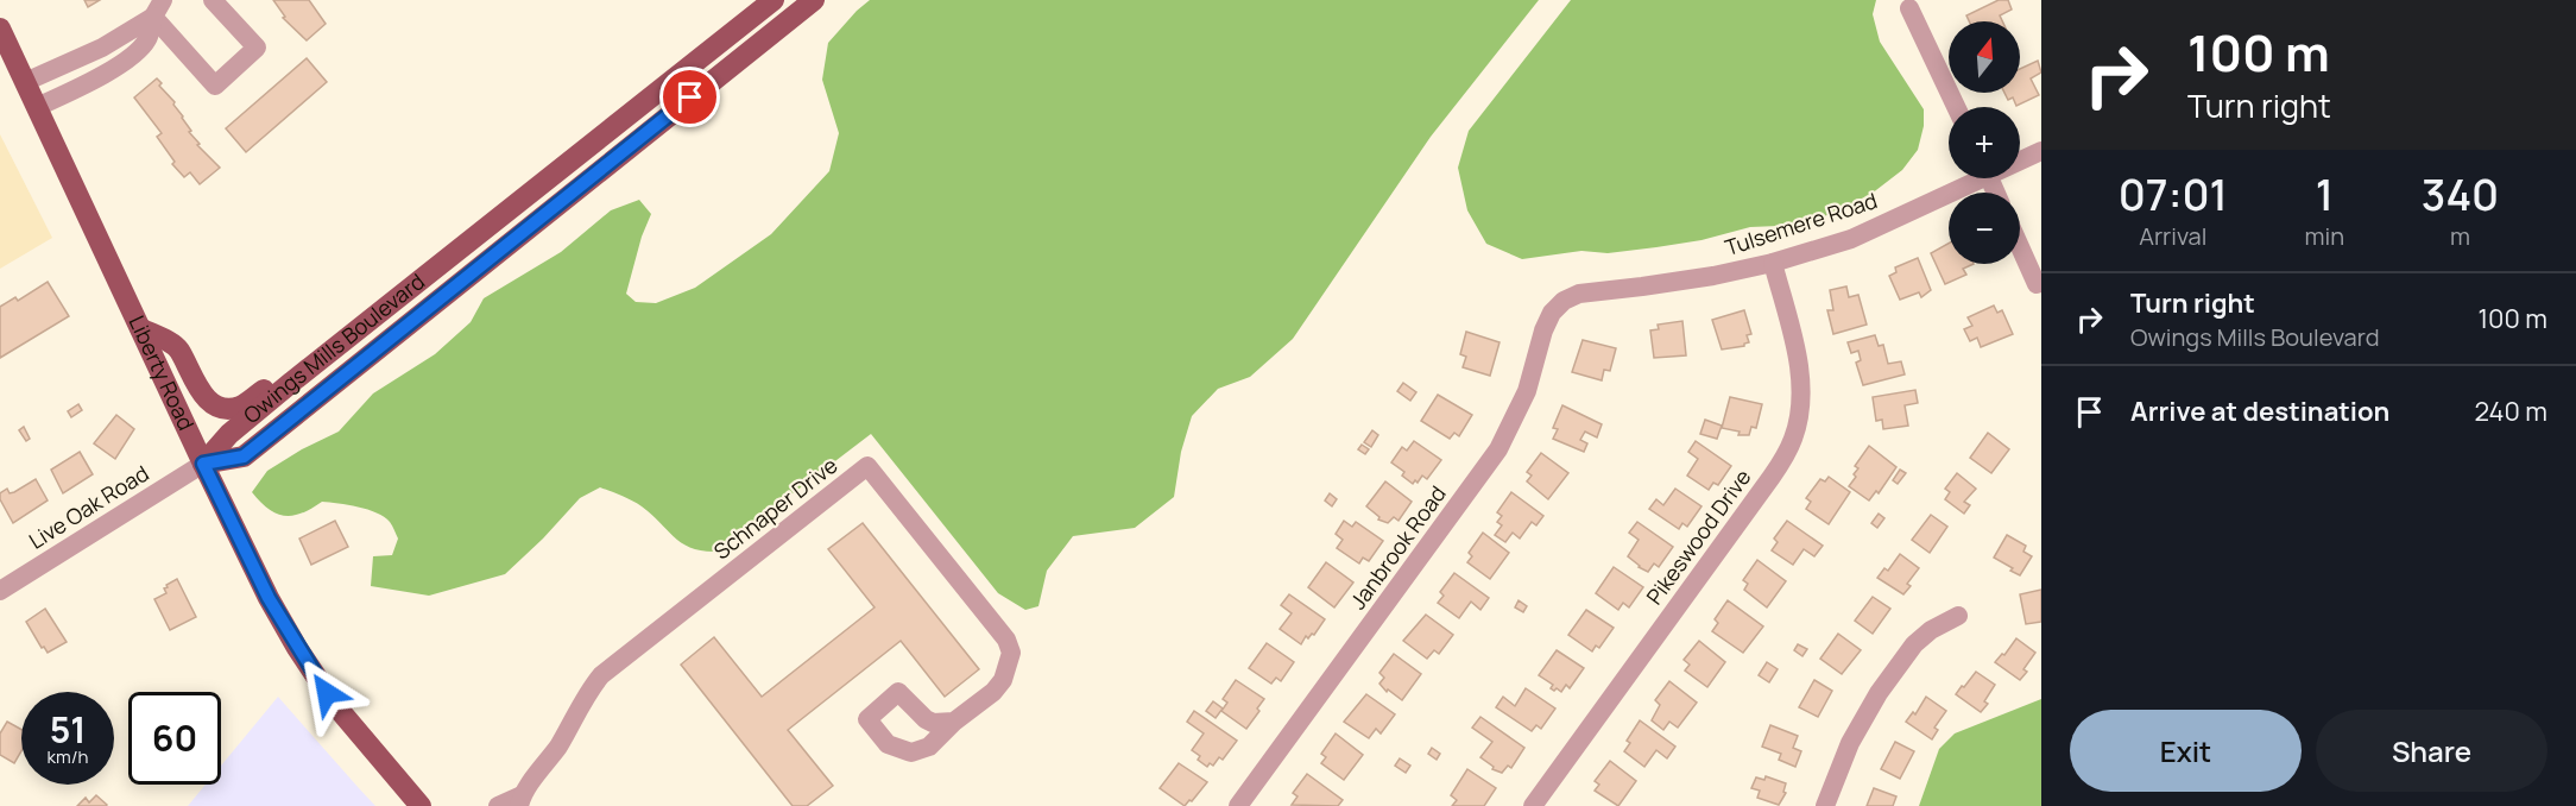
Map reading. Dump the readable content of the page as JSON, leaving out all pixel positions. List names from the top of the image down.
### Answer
{
  "streets": {
    "main road": ["Owings Mills Boulevard", "Liberty Road"],
    "street": [
      "Tulsemere Road",
      "Live Oak Road",
      "Schnaper Drive",
      "Pikeswood Drive",
      "Janbrook Road"
    ]
  },
  "crossings": [
    ["Tulsemere Road", "Pikeswood Drive"],
    ["Tulsemere Road", "Janbrook Road"],
    ["Owings Mills Boulevard", "Liberty Road"],
    ["Owings Mills Boulevard", "Live Oak Road"],
    ["Liberty Road", "Live Oak Road"]
  ],
  "north": "top",
  "page": {
    "turn": ["100 m", "Turn right"],
    "map_buttons": ["+", "−"],
    "eta": [
      "07:01",
      "Arrival",
      "1",
      "min",
      "340",
      "m"
    ],
    "list": [
      {
        "name": "Turn right",
        "note": "Owings Mills Boulevard",
        "value": "100 m"
      },
      {
        "name": "Arrive at destination",
        "value": "240 m"
      }
    ],
    "speed": "51 km/h",
    "limit": "60",
    "buttons": ["Exit", "Share"]
  }
}
